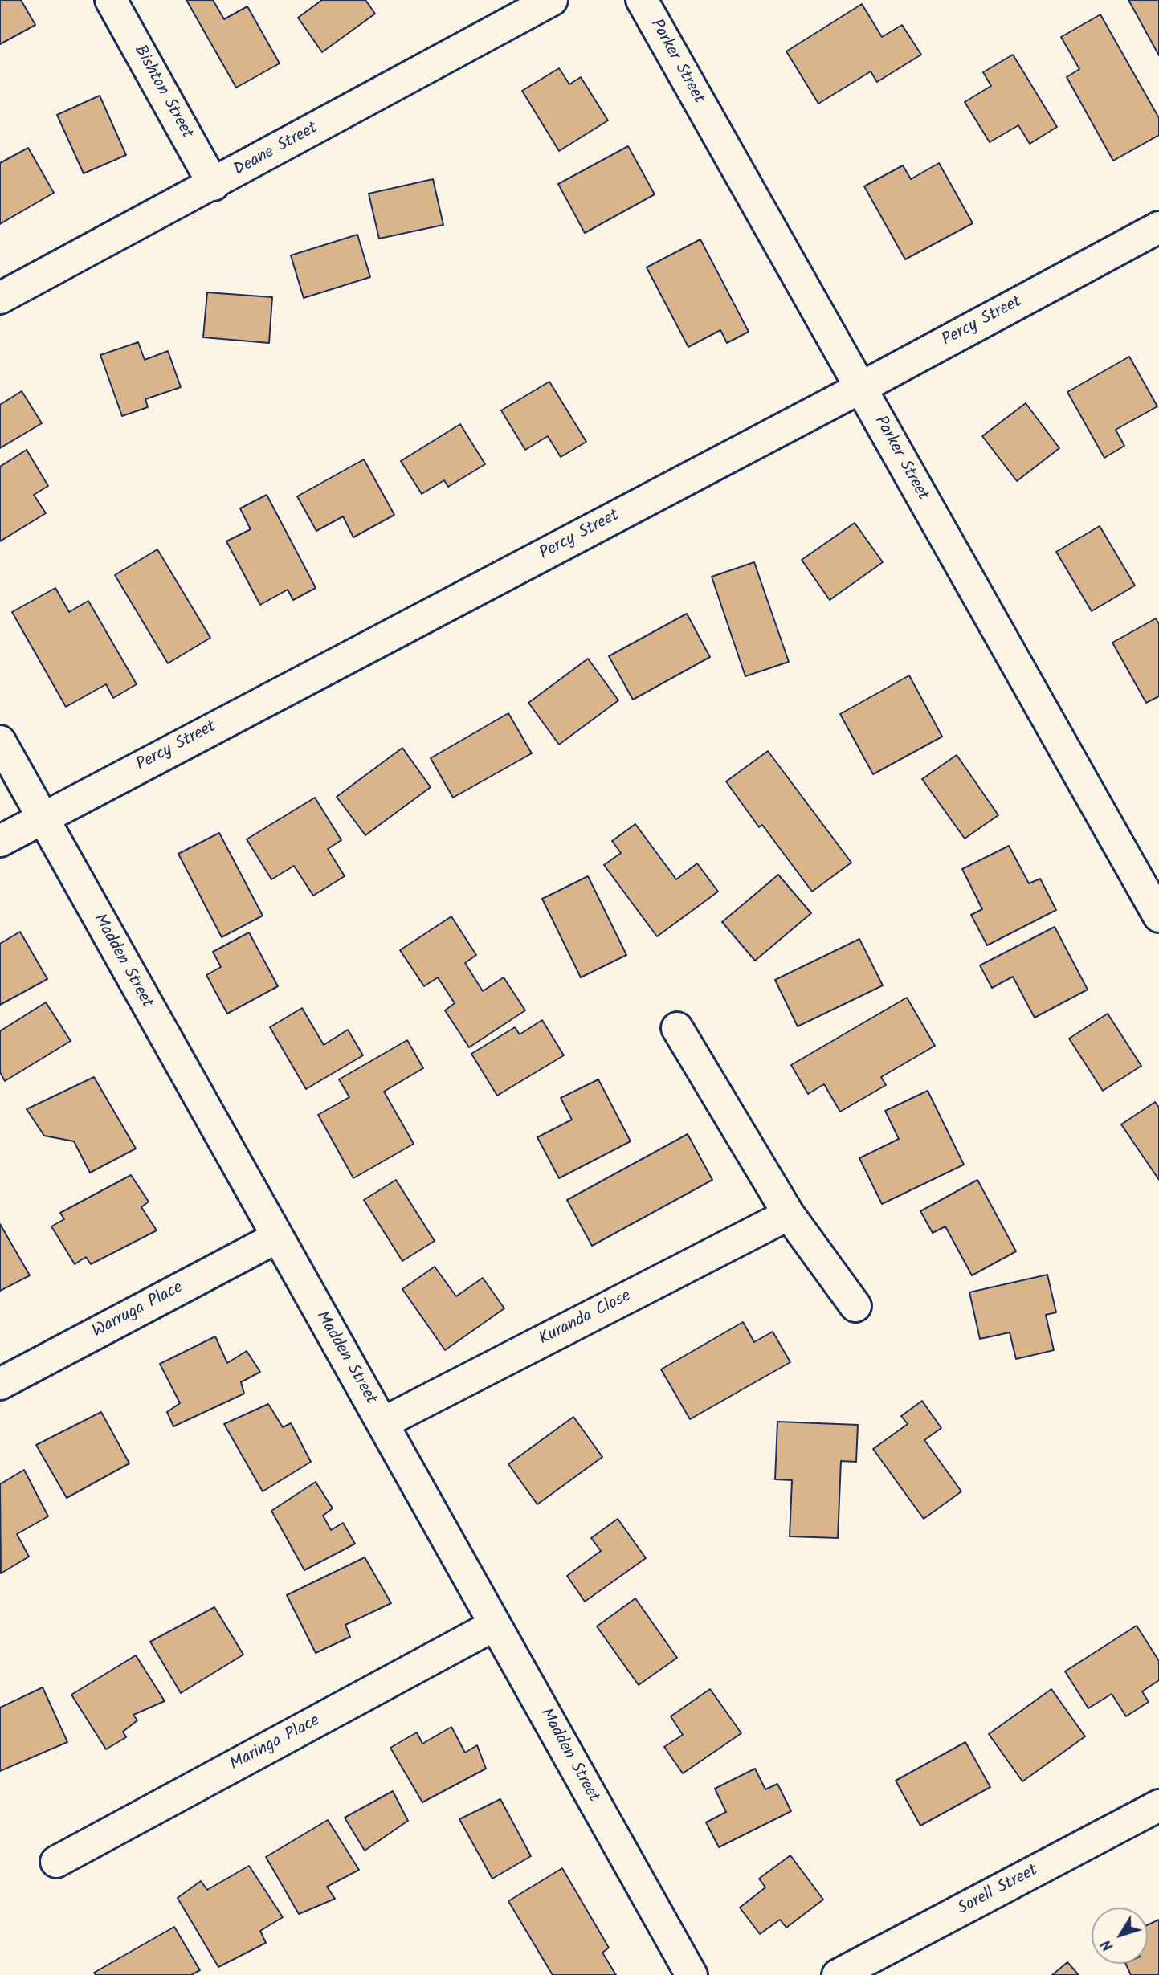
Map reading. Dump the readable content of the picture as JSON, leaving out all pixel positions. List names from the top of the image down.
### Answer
{
  "streets": {
    "street": [
      "Parker Street",
      "Bishton Street",
      "Deane Street",
      "Percy Street",
      "Madden Street",
      "Warruga Place",
      "Kuranda Close",
      "Maringa Place",
      "Sorell Street"
    ]
  },
  "crossings": [
    ["Parker Street", "Percy Street"],
    ["Bishton Street", "Deane Street"],
    ["Percy Street", "Madden Street"],
    ["Madden Street", "Warruga Place"],
    ["Madden Street", "Kuranda Close"],
    ["Madden Street", "Maringa Place"]
  ],
  "north": "bottom left"
}
